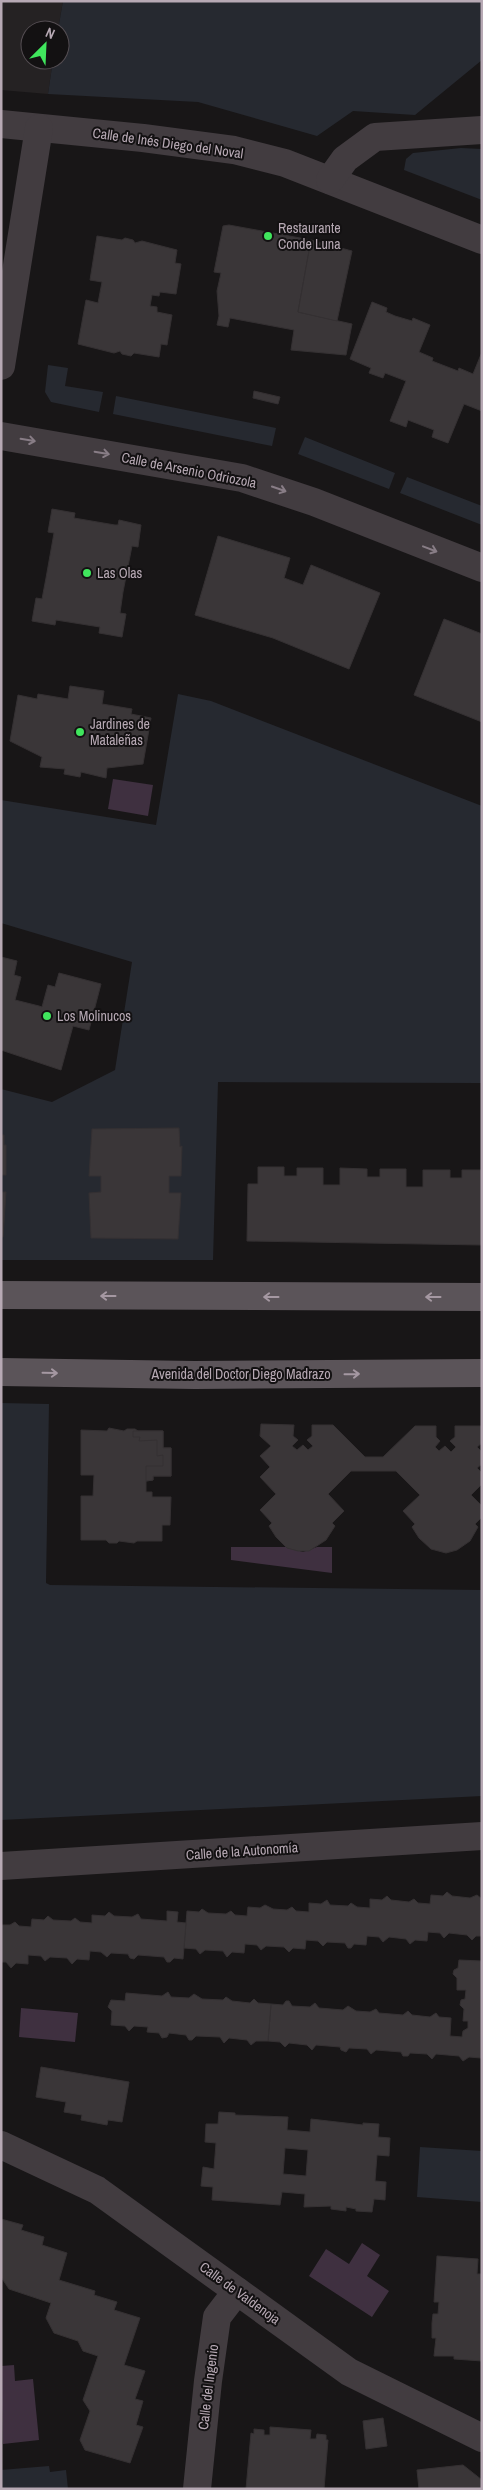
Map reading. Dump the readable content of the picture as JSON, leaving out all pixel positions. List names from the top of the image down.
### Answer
{
  "streets": {
    "main road": ["Avenida del Doctor Diego Madrazo"],
    "street": [
      "Calle de Inés Diego del Noval",
      "Calle de Arsenio Odriozola",
      "Calle de la Autonomía",
      "Calle de Valdenoja",
      "Calle del Ingenio"
    ]
  },
  "crossings": [
    ["Calle de Valdenoja", "Calle del Ingenio"]
  ],
  "one_way": ["Calle de Arsenio Odriozola"],
  "places": [
    "Restaurante Conde Luna",
    "Las Olas",
    "Jardines de Mataleñas",
    "Los Molinucos"
  ],
  "north": "top right"
}
